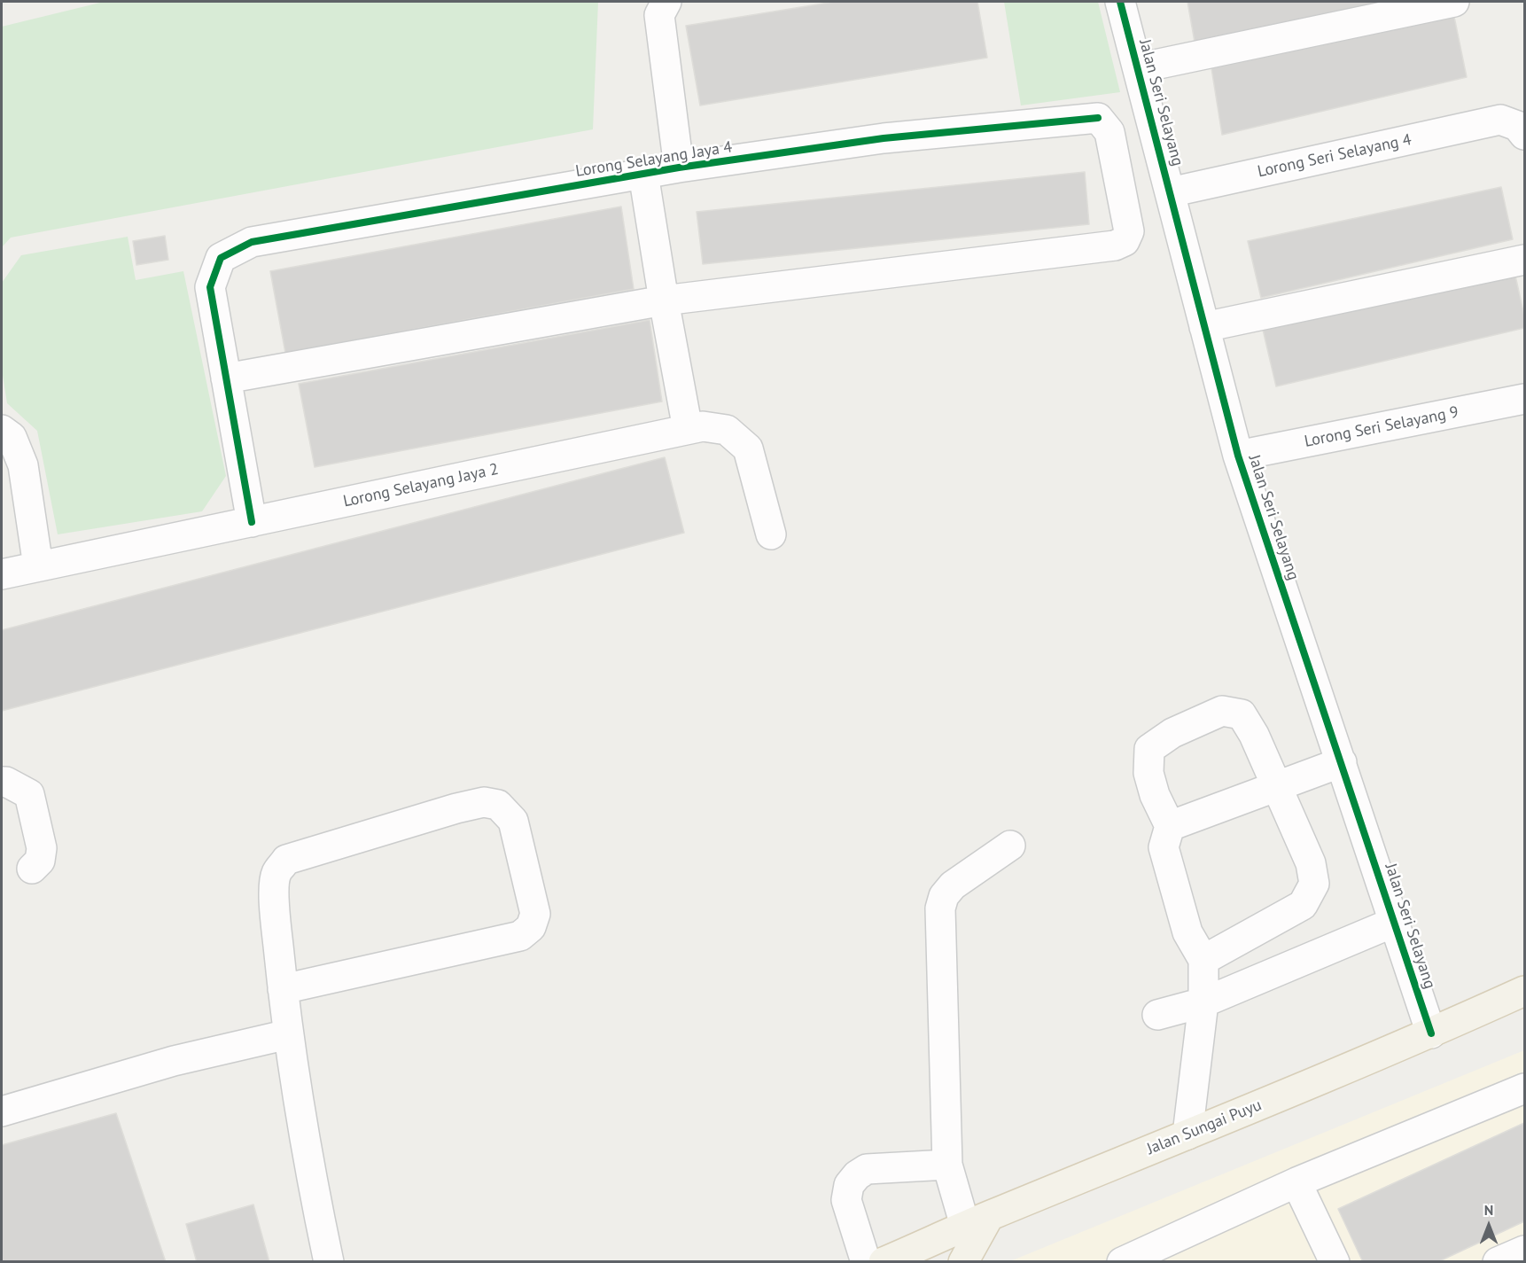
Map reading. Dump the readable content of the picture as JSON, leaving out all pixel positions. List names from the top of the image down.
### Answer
{
  "streets": {
    "main road": ["Jalan Sungai Puyu"],
    "street": [
      "Jalan Seri Selayang",
      "Lorong Seri Selayang 4",
      "Lorong Selayang Jaya 4",
      "Lorong Seri Selayang 9",
      "Lorong Selayang Jaya 2"
    ]
  },
  "crossings": [
    ["Jalan Seri Selayang", "Lorong Seri Selayang 4"],
    ["Jalan Seri Selayang", "Lorong Seri Selayang 9"],
    ["Jalan Seri Selayang", "Jalan Sungai Puyu"]
  ],
  "north": "top"
}
